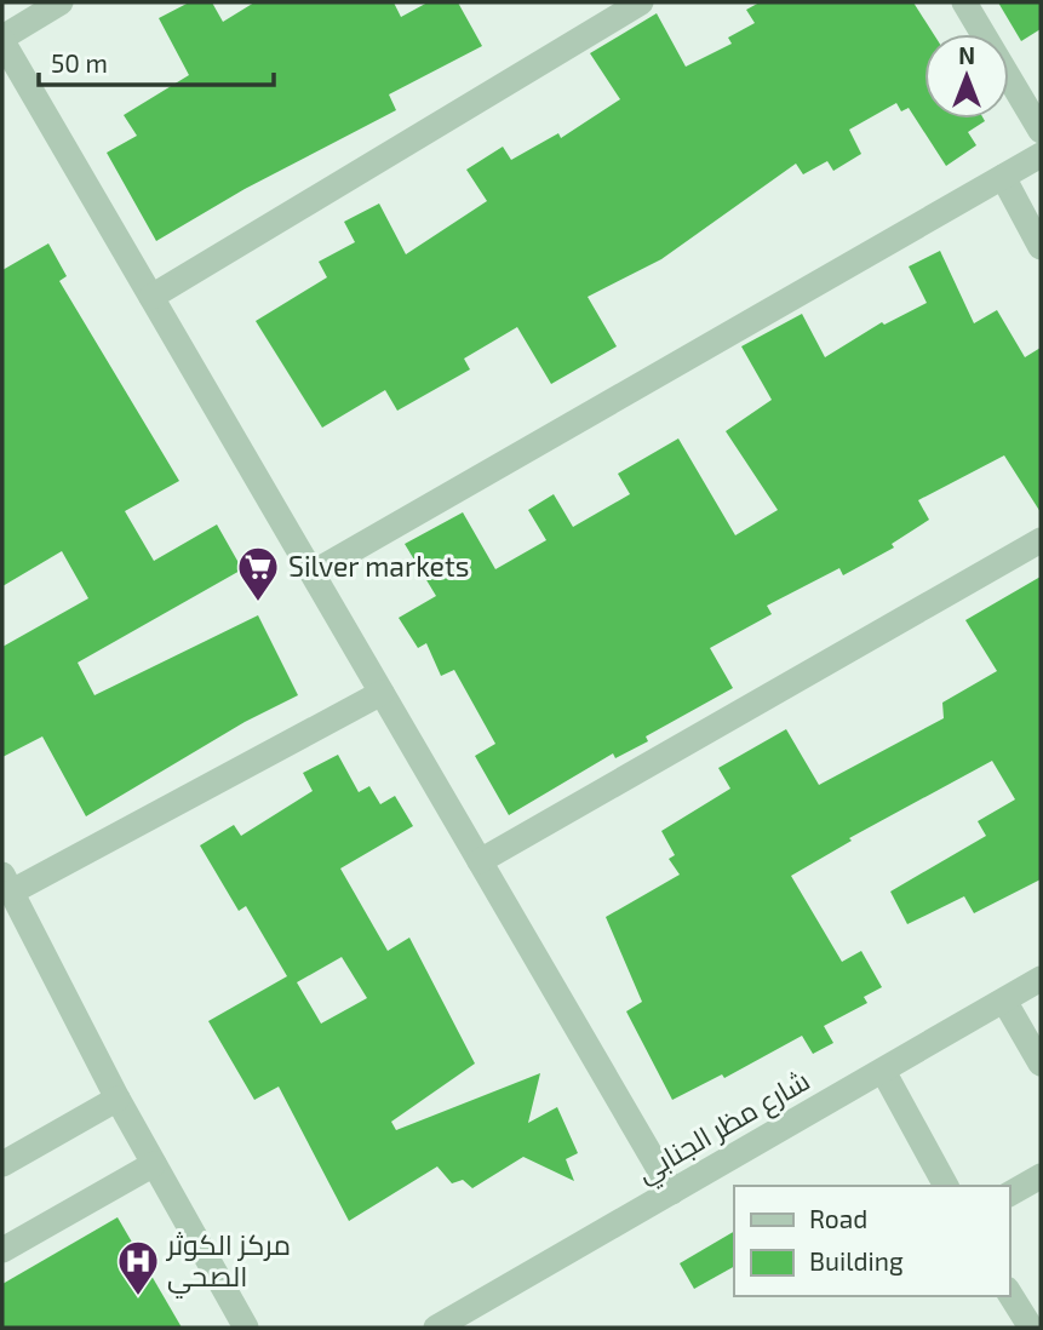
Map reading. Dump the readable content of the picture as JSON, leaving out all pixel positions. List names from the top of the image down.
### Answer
{
  "streets": {
    "street": ["شارع مظر الجنابي"]
  },
  "places": {
    "supermarket": ["Silver markets"],
    "hospital": ["مركز الكوثر الصحي"]
  },
  "legend": ["Road", "Building"],
  "scale_bar": "50 m",
  "north": "top"
}
